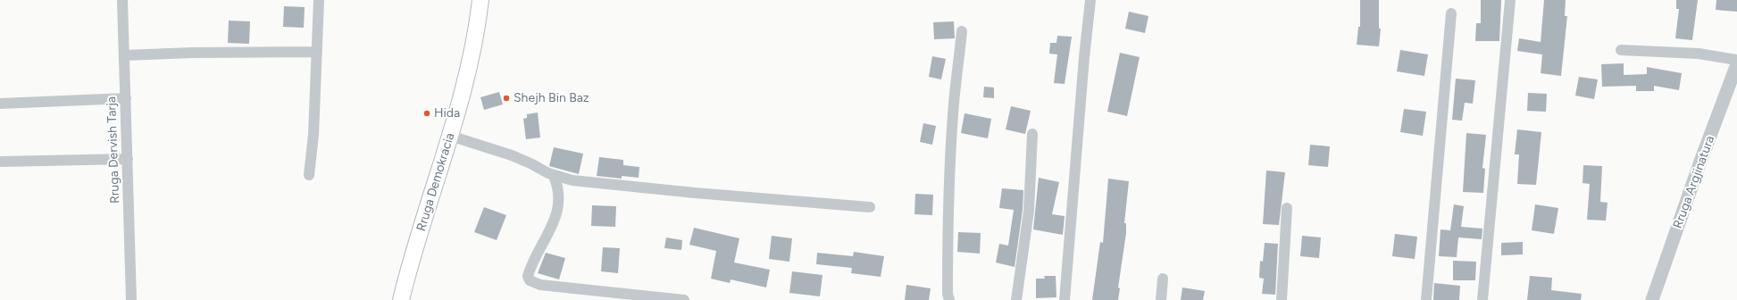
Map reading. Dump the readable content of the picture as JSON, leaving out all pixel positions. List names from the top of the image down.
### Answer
{
  "streets": {
    "main road": ["Rruga Demokracia"],
    "street": ["Rruga Dervish Tarja", "Rruga Argjinatura"]
  },
  "places": ["Shejh Bin Baz", "Hida"]
}
